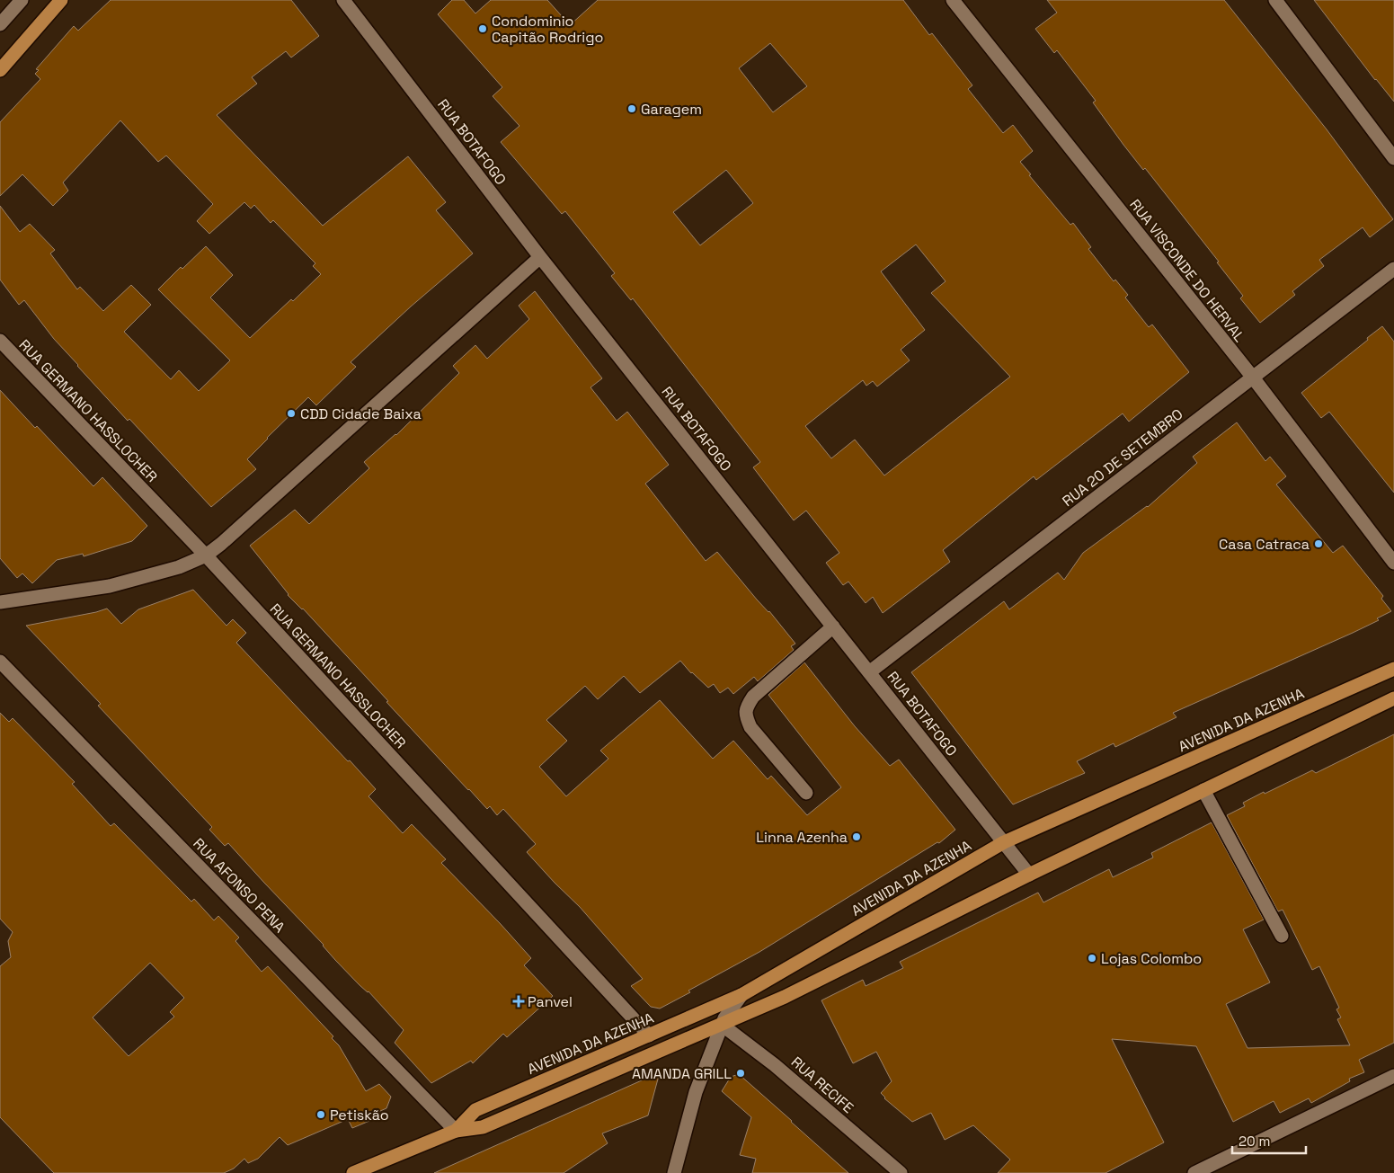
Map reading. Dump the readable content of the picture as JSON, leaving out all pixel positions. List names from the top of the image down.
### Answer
{
  "streets": {
    "main road": ["AVENIDA DA AZENHA"],
    "street": [
      "RUA BOTAFOGO",
      "RUA VISCONDE DO HERVAL",
      "RUA GERMANO HASSLOCHER",
      "RUA 20 DE SETEMBRO",
      "RUA AFONSO PENA",
      "RUA RECIFE"
    ]
  },
  "crossings": [
    ["RUA BOTAFOGO", "RUA 20 DE SETEMBRO"],
    ["RUA BOTAFOGO", "AVENIDA DA AZENHA"],
    ["RUA VISCONDE DO HERVAL", "RUA 20 DE SETEMBRO"],
    ["RUA GERMANO HASSLOCHER", "AVENIDA DA AZENHA"],
    ["AVENIDA DA AZENHA", "RUA AFONSO PENA"],
    ["AVENIDA DA AZENHA", "RUA RECIFE"]
  ],
  "places": {
    "other": [
      "Condominio Capitão Rodrigo",
      "Garagem",
      "CDD Cidade Baixa",
      "Casa Catraca",
      "Linna Azenha",
      "Lojas Colombo",
      "AMANDA GRILL",
      "Petiskão"
    ],
    "health": ["Panvel"]
  },
  "scale_bar": "20 m"
}
